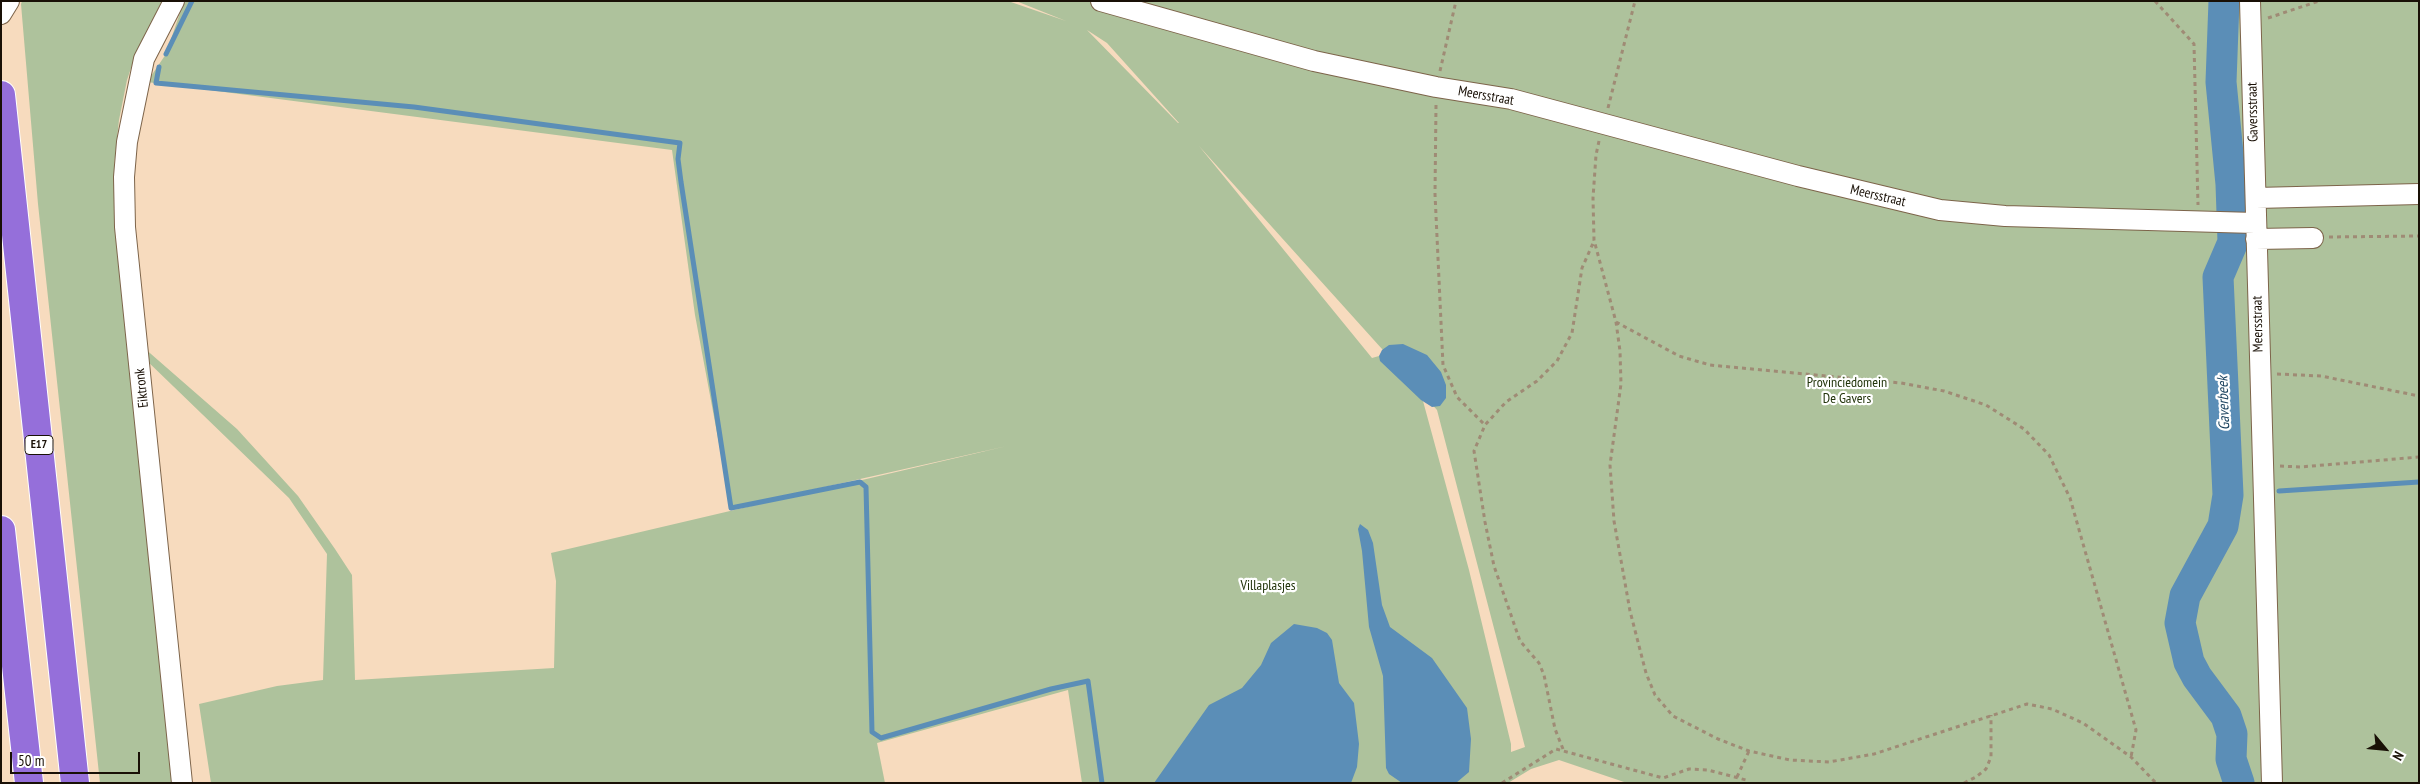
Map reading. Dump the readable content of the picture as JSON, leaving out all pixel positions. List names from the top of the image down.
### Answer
{
  "streets": {
    "highway": ["E17"],
    "street": ["Meersstraat", "Gaversstraat", "Eiktronk"]
  },
  "crossings": [
    ["Meersstraat", "Gaversstraat"]
  ],
  "water": ["Gaverbeek"],
  "parks": ["Provinciedomein De Gavers", "Villaplasjes"],
  "scale_bar": "50 m",
  "north": "bottom right"
}
